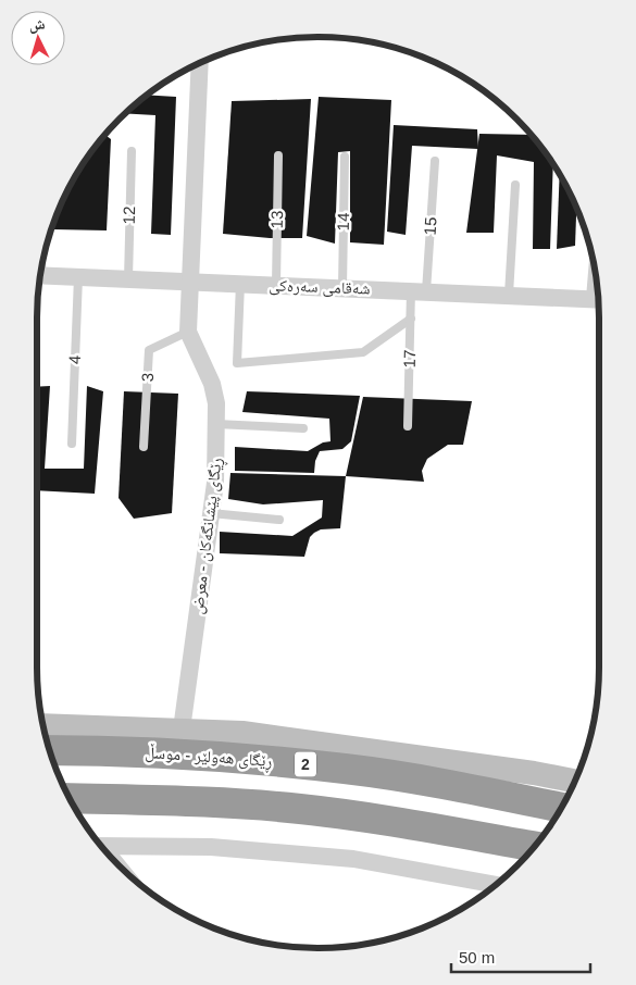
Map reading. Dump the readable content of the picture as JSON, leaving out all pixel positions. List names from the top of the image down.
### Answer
{
  "streets": {
    "highway": ["ڕێگای هەولێر - موسڵ", "2"],
    "street": ["شەقامی سەرەکی", "ڕێگای پێشانگەکان - معرض"],
    "lane": [
      "12",
      "13",
      "14",
      "15",
      "17",
      "4",
      "3"
    ]
  },
  "crossings": [
    ["12", "شەقامی سەرەکی"],
    ["13", "شەقامی سەرەکی"],
    ["14", "شەقامی سەرەکی"],
    ["15", "شەقامی سەرەکی"],
    ["15", "17"],
    ["شەقامی سەرەکی", "17"],
    ["شەقامی سەرەکی", "4"],
    ["شەقامی سەرەکی", "ڕێگای پێشانگەکان - معرض"],
    ["3", "ڕێگای پێشانگەکان - معرض"]
  ],
  "scale_bar": "50 m",
  "north": "top"
}
